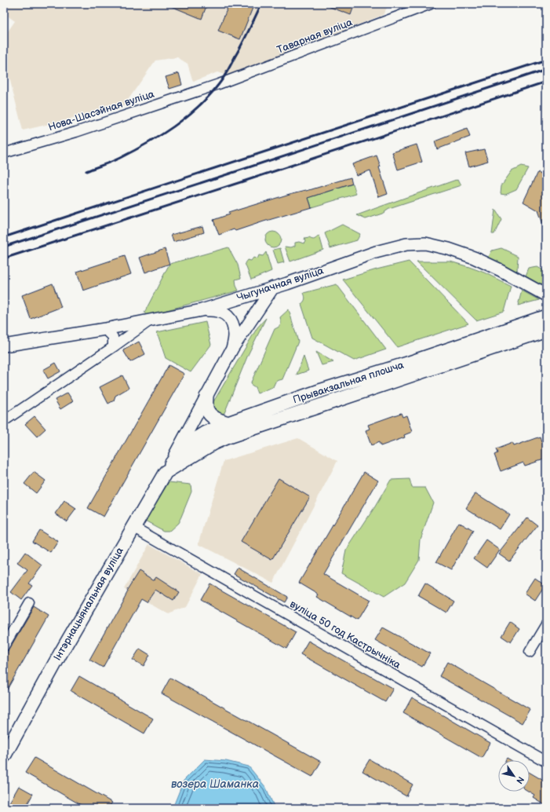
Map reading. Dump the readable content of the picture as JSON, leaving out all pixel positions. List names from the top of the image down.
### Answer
{
  "streets": {
    "main road": ["Прывакзальная плошча", "Інтэрнацыянальная вуліца"],
    "street": [
      "Таварная вуліца",
      "Нова-Шасэйная вуліца",
      "Чыгуначная вуліца",
      "вуліца 50 год Кастрычніка"
    ]
  },
  "crossings": [
    ["Таварная вуліца", "Нова-Шасэйная вуліца"],
    ["Прывакзальная плошча", "Інтэрнацыянальная вуліца"],
    ["Інтэрнацыянальная вуліца", "вуліца 50 год Кастрычніка"]
  ],
  "water": ["возера Шаманка"],
  "north": "bottom right"
}
